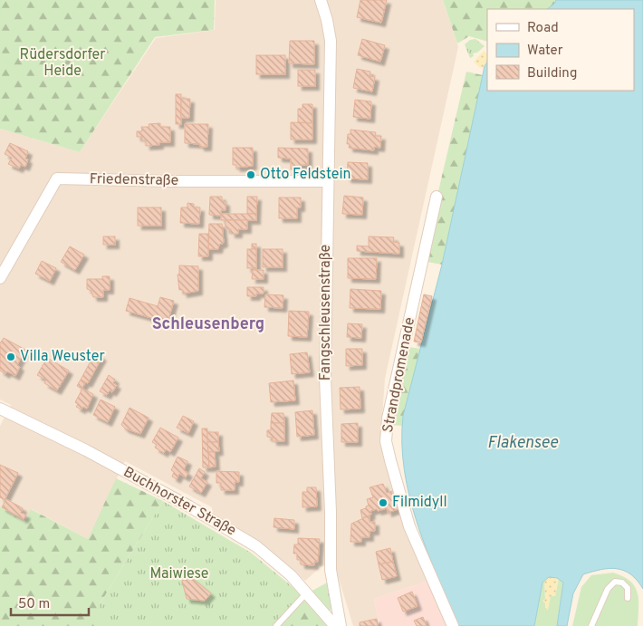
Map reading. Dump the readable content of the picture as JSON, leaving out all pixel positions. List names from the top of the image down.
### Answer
{
  "streets": {
    "street": [
      "Friedenstraße",
      "Fangschleusenstraße",
      "Strandpromenade",
      "Buchhorster Straße"
    ]
  },
  "crossings": [
    ["Friedenstraße", "Fangschleusenstraße"]
  ],
  "districts": ["Schleusenberg"],
  "water": ["Flakensee"],
  "parks": ["Rüdersdorfer Heide", "Maiwiese"],
  "places": ["Otto Feldstein", "Villa Weuster", "Filmidyll"],
  "legend": ["Road", "Water", "Building"],
  "scale_bar": "50 m"
}
